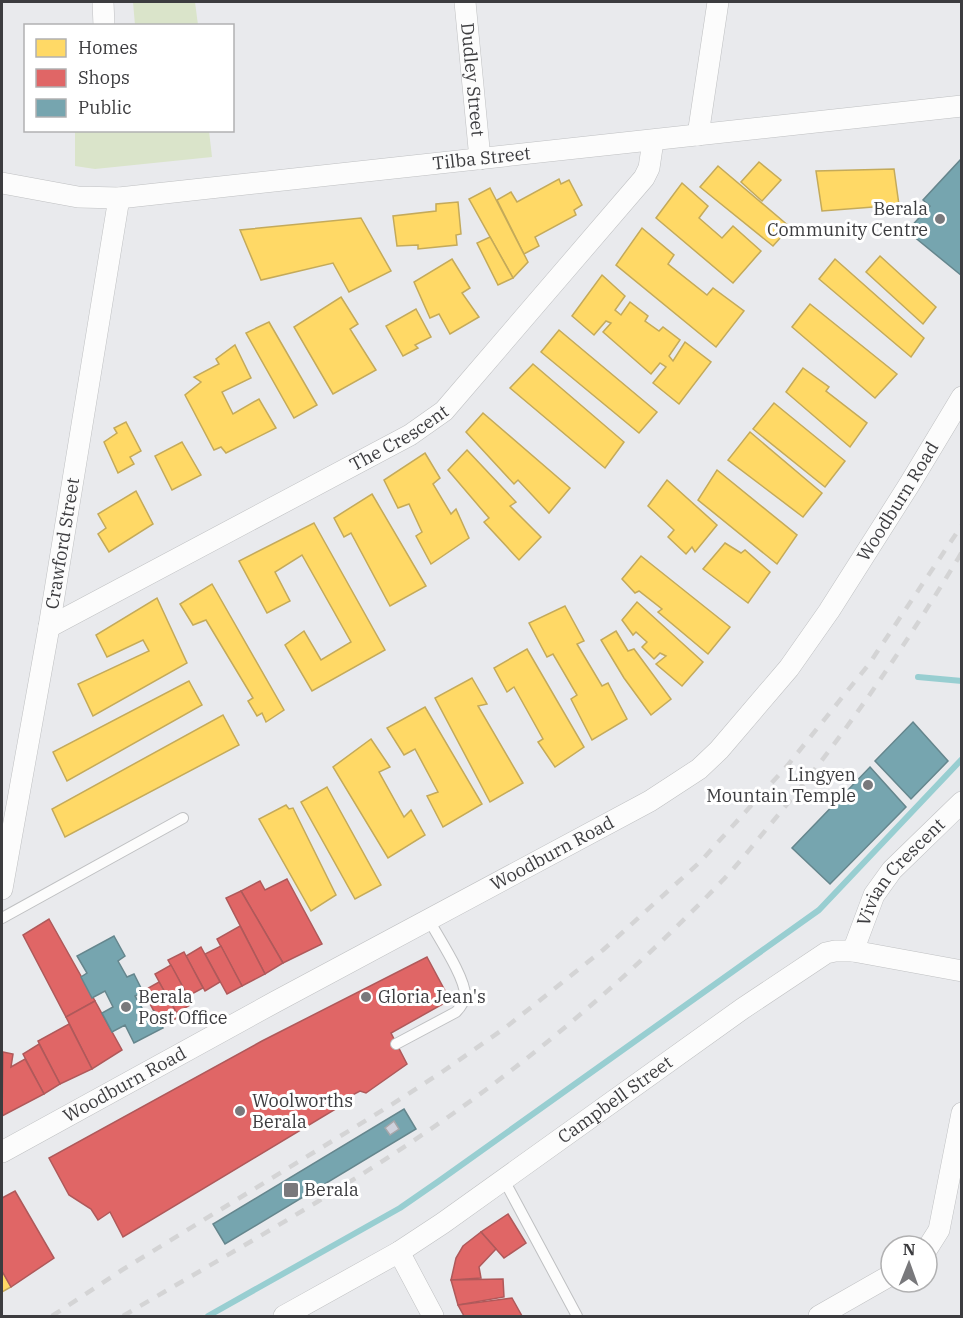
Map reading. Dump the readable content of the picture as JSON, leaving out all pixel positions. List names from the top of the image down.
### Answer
{
  "streets": {
    "street": [
      "Dudley Street",
      "Tilba Street",
      "The Crescent",
      "Woodburn Road",
      "Crawford Street",
      "Vivian Crescent",
      "Campbell Street"
    ]
  },
  "crossings": [
    ["Dudley Street", "Tilba Street"],
    ["Tilba Street", "The Crescent"],
    ["Tilba Street", "Crawford Street"],
    ["The Crescent", "Crawford Street"],
    ["Vivian Crescent", "Campbell Street"]
  ],
  "places": {
    "other": [
      "Berala Community Centre",
      "Lingyen Mountain Temple",
      "Gloria Jean's",
      "Berala Post Office",
      "Woolworths Berala"
    ],
    "transit": ["Berala"]
  },
  "legend": ["Homes", "Shops", "Public"],
  "north": "top"
}
